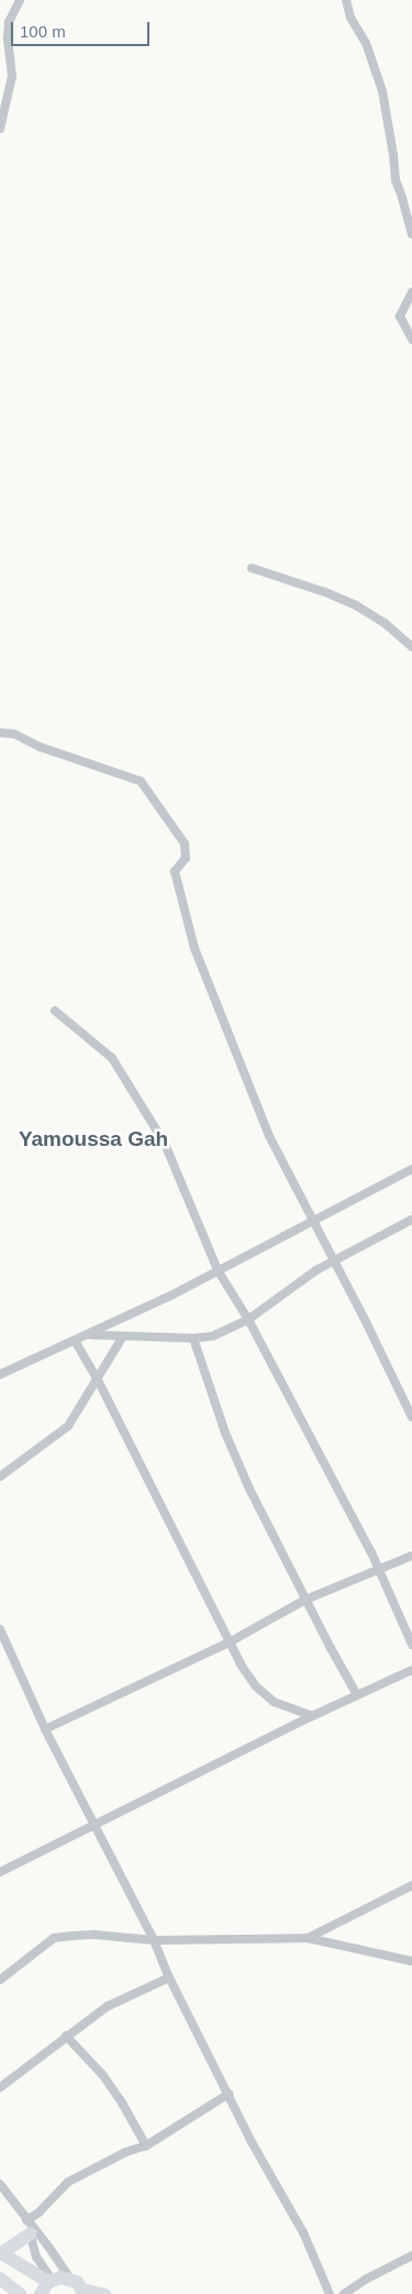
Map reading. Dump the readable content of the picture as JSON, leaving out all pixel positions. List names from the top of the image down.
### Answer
{
  "districts": ["Yamoussa Gah"],
  "scale_bar": "100 m"
}
